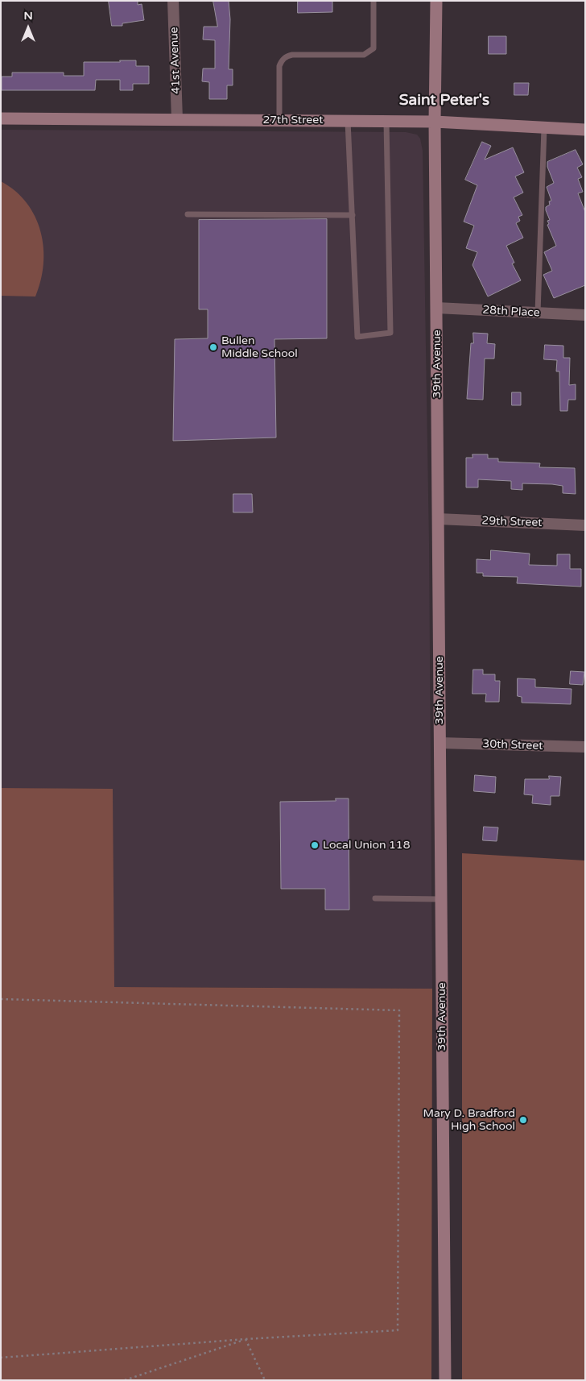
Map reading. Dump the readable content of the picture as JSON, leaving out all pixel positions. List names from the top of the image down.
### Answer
{
  "streets": {
    "street": [
      "41st Avenue",
      "27th Street",
      "28th Place",
      "39th Avenue",
      "29th Street",
      "30th Street"
    ]
  },
  "crossings": [
    ["41st Avenue", "27th Street"],
    ["27th Street", "39th Avenue"],
    ["28th Place", "39th Avenue"],
    ["39th Avenue", "29th Street"],
    ["39th Avenue", "30th Street"]
  ],
  "districts": ["Saint Peter's"],
  "places": ["Bullen Middle School", "Local Union 118", "Mary D. Bradford High School"],
  "north": "top"
}
